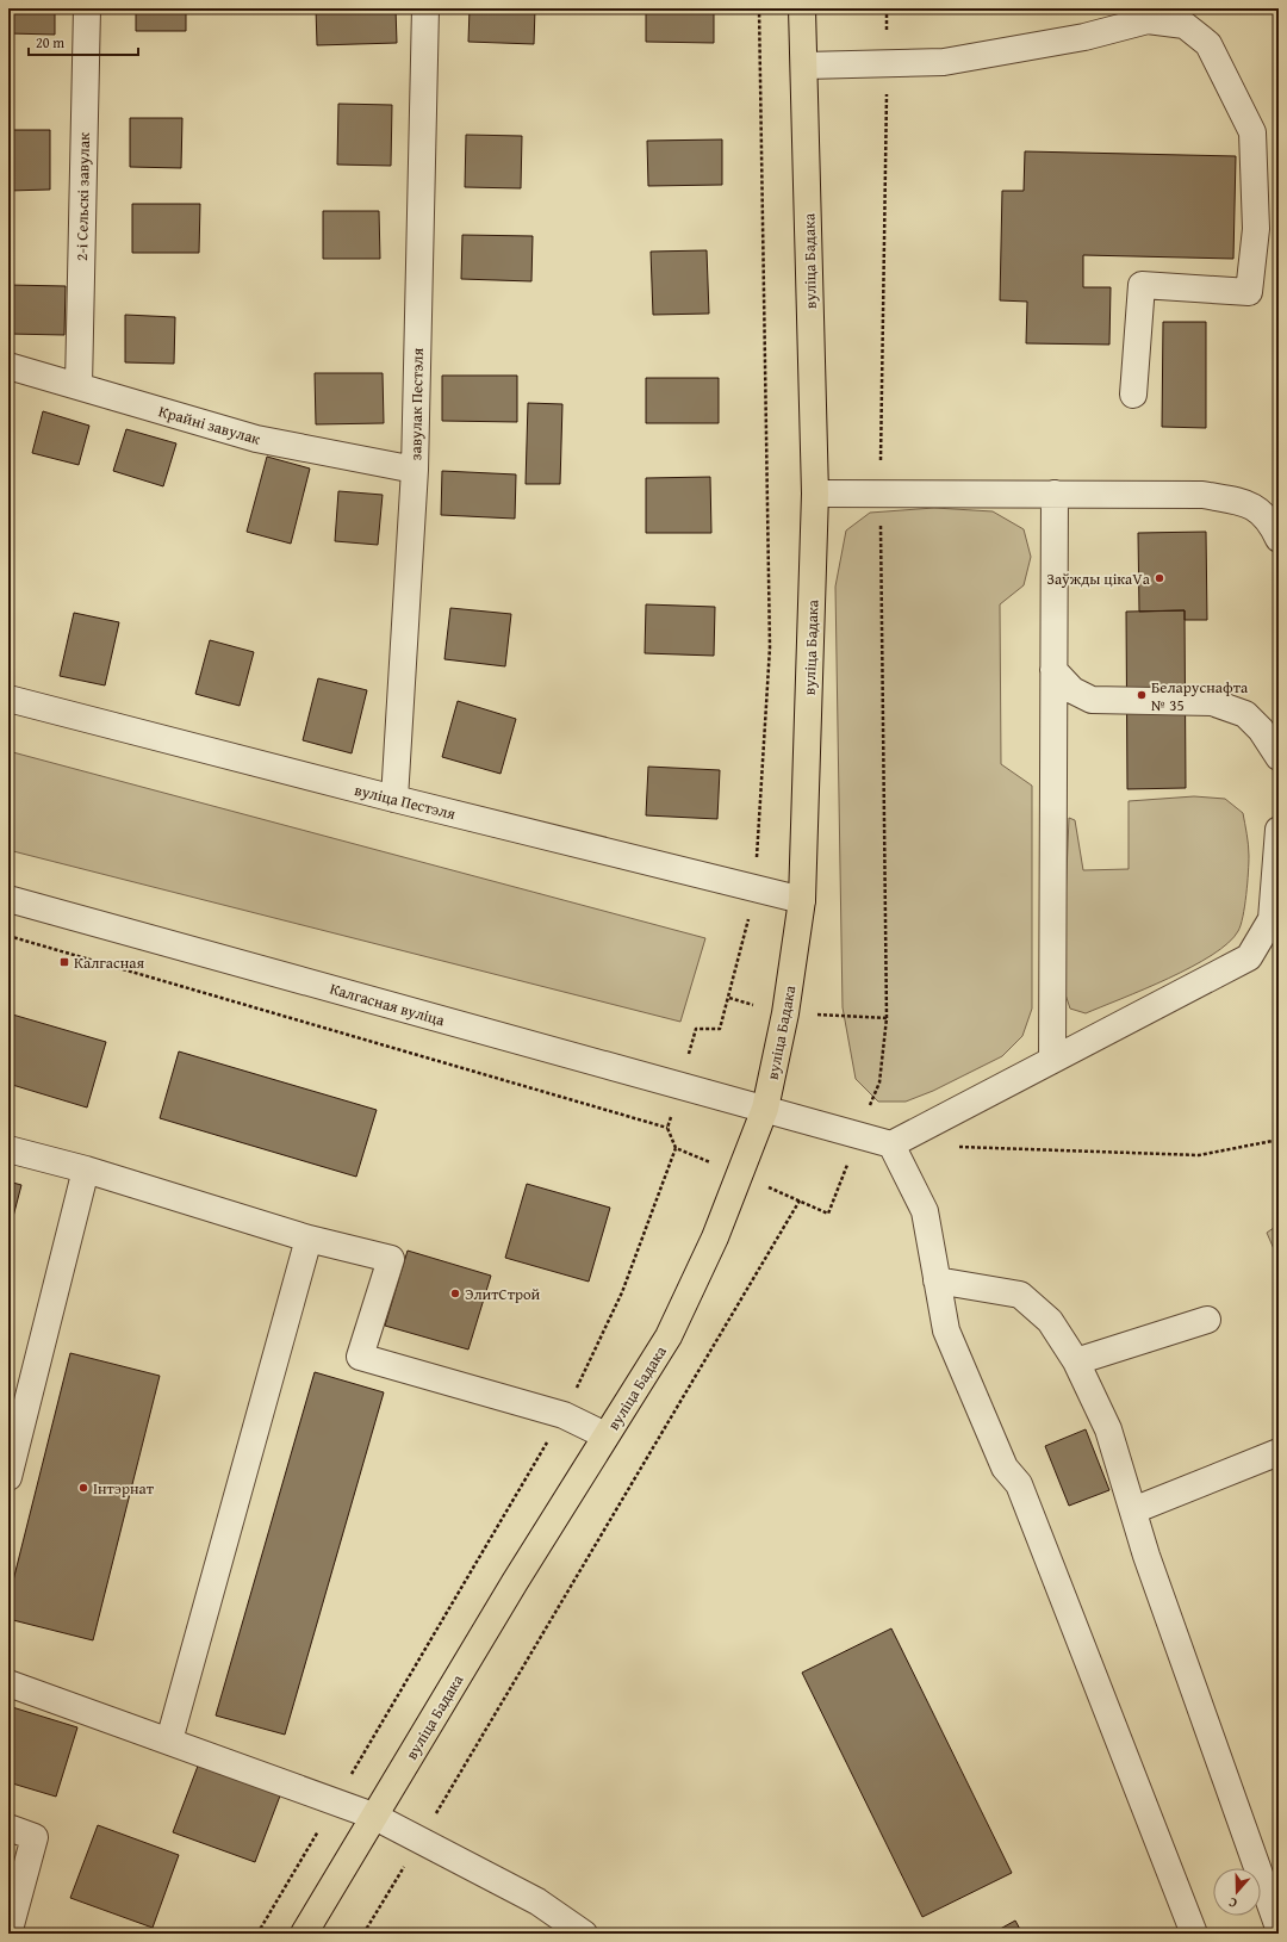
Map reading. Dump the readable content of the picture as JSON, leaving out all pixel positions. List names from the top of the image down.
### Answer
{
  "streets": {
    "main road": ["вуліца Бадака"],
    "street": [
      "2-і Сельскі завулак",
      "завулак Пестэля",
      "Крайні завулак",
      "вуліца Пестэля",
      "Калгасная вуліца"
    ]
  },
  "crossings": [
    ["2-і Сельскі завулак", "Крайні завулак"],
    ["вуліца Бадака", "вуліца Пестэля"],
    ["вуліца Бадака", "Калгасная вуліца"],
    ["завулак Пестэля", "Крайні завулак"],
    ["завулак Пестэля", "вуліца Пестэля"]
  ],
  "places": {
    "other": [
      "Заўжды цікаVа",
      "Беларуснафта № 35",
      "ЭлитСтрой",
      "Інтэрнат"
    ],
    "transit": ["Калгасная"]
  },
  "scale_bar": "20 m",
  "north": "bottom"
}
